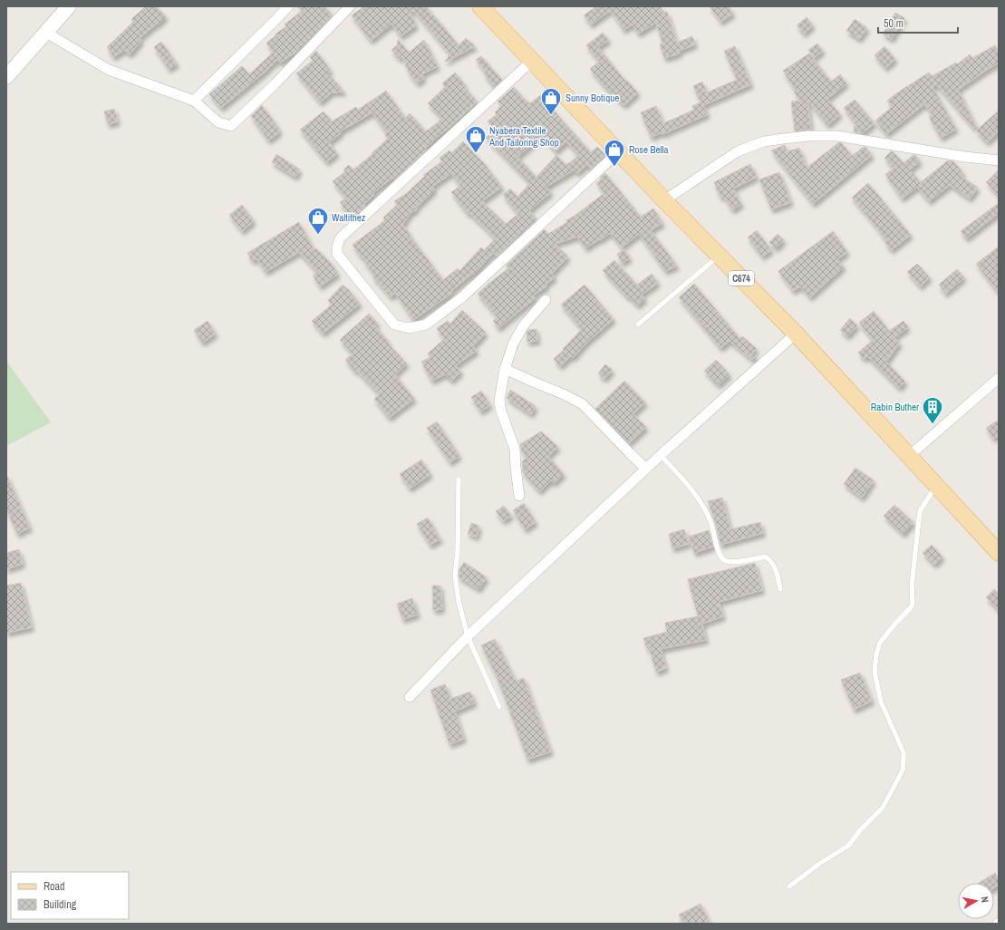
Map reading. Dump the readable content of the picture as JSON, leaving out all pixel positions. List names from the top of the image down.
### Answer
{
  "streets": {
    "main road": ["C674"]
  },
  "places": {
    "shop": [
      "Sunny Botique",
      "Nyabera Textile And Tailoring Shop",
      "Rose Bella",
      "Waltithez"
    ],
    "building": ["Rabin Buther"]
  },
  "legend": ["Road", "Building"],
  "scale_bar": "50 m",
  "north": "right"
}
